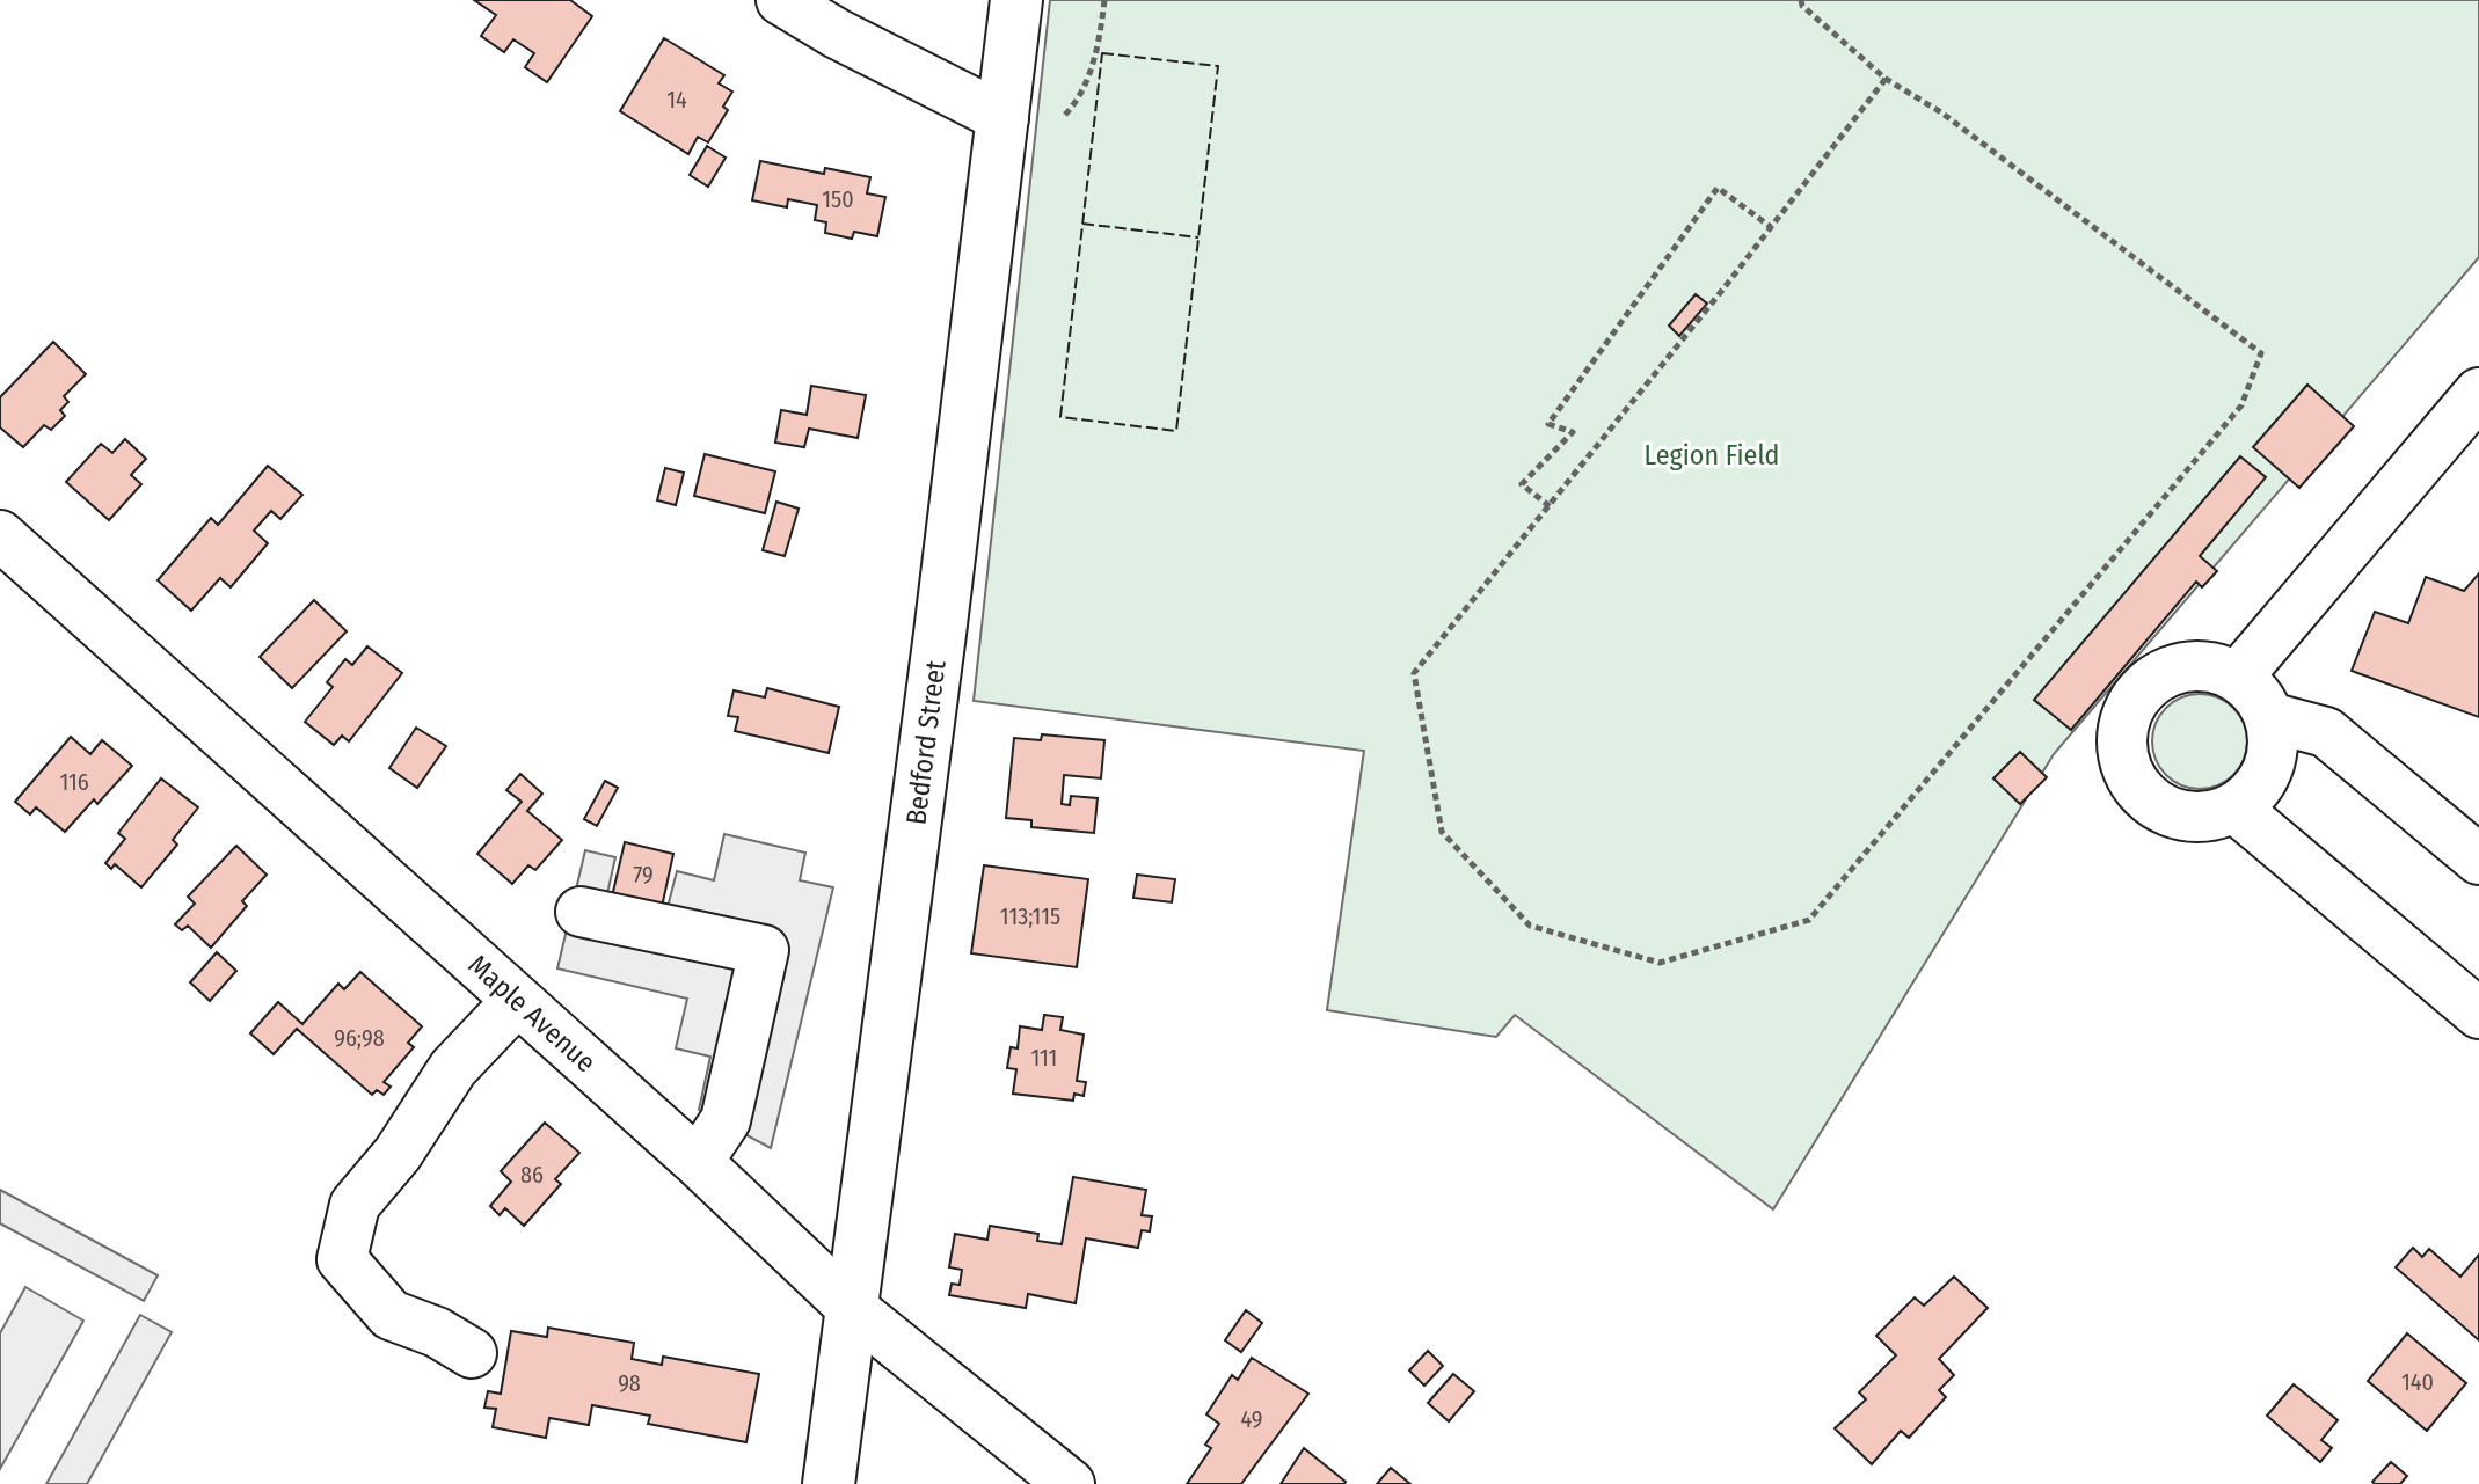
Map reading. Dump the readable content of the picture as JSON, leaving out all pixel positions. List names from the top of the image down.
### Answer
{
  "streets": {
    "main road": ["Bedford Street"],
    "street": ["Maple Avenue"]
  },
  "crossings": [
    ["Bedford Street", "Maple Avenue"]
  ],
  "parks": ["Legion Field"],
  "house_numbers": [
    "14",
    "150",
    "116",
    "79",
    "113;115",
    "96;98",
    "111",
    "86",
    "140",
    "98",
    "49"
  ]
}
